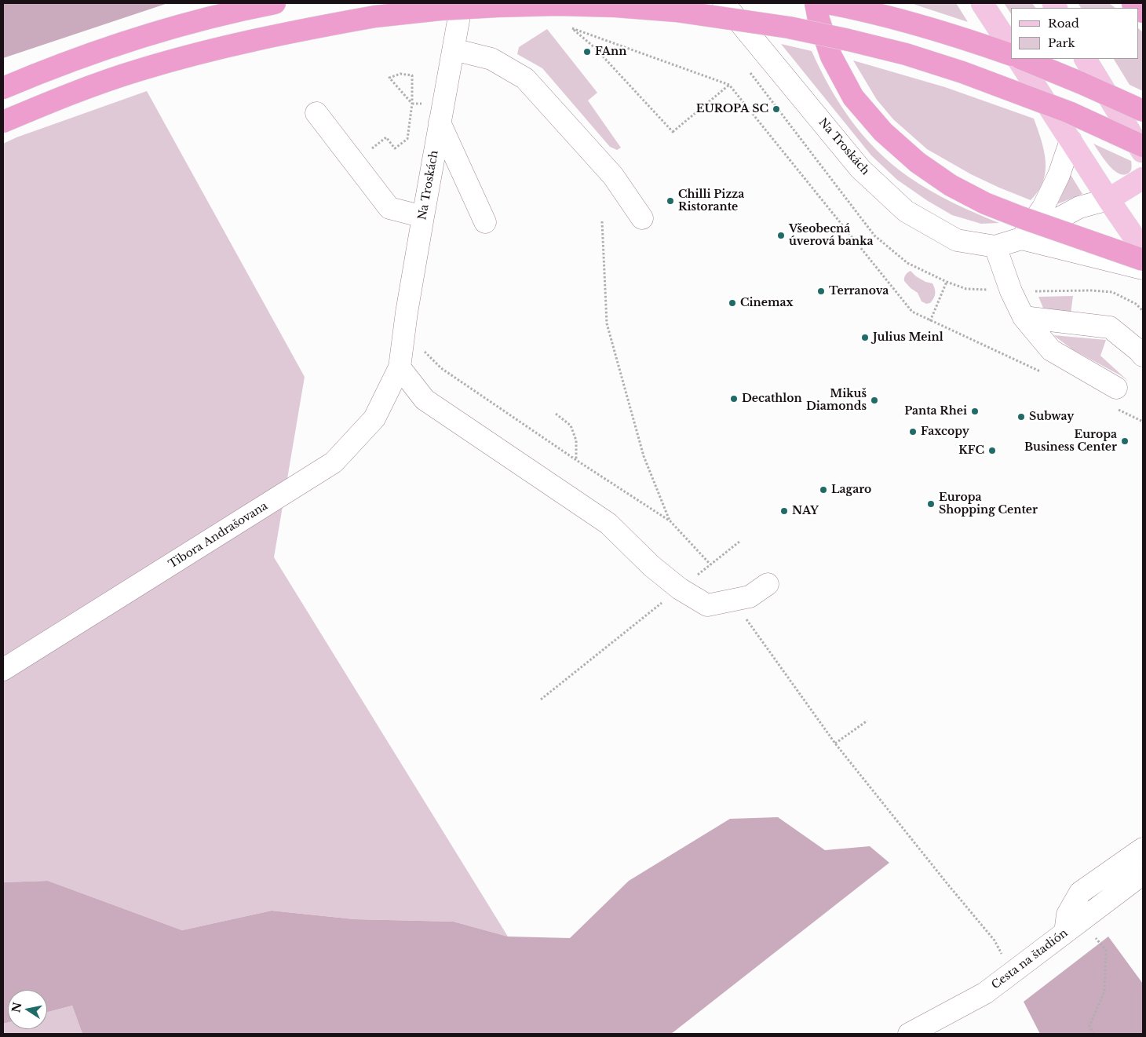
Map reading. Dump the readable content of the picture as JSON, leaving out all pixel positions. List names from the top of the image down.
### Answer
{
  "streets": {
    "street": ["Na Troskách", "Tibora Andrašovana", "Cesta na štadión"]
  },
  "crossings": [
    ["Na Troskách", "Tibora Andrašovana"]
  ],
  "places": [
    "FAnn",
    "EUROPA SC",
    "Chilli Pizza Ristorante",
    "Všeobecná úverová banka",
    "Terranova",
    "Cinemax",
    "Julius Meinl",
    "Decathlon",
    "Mikuš Diamonds",
    "Panta Rhei",
    "Subway",
    "Faxcopy",
    "Europa Business Center",
    "KFC",
    "Lagaro",
    "Europa Shopping Center",
    "NAY"
  ],
  "legend": ["Road", "Park"],
  "north": "left"
}
